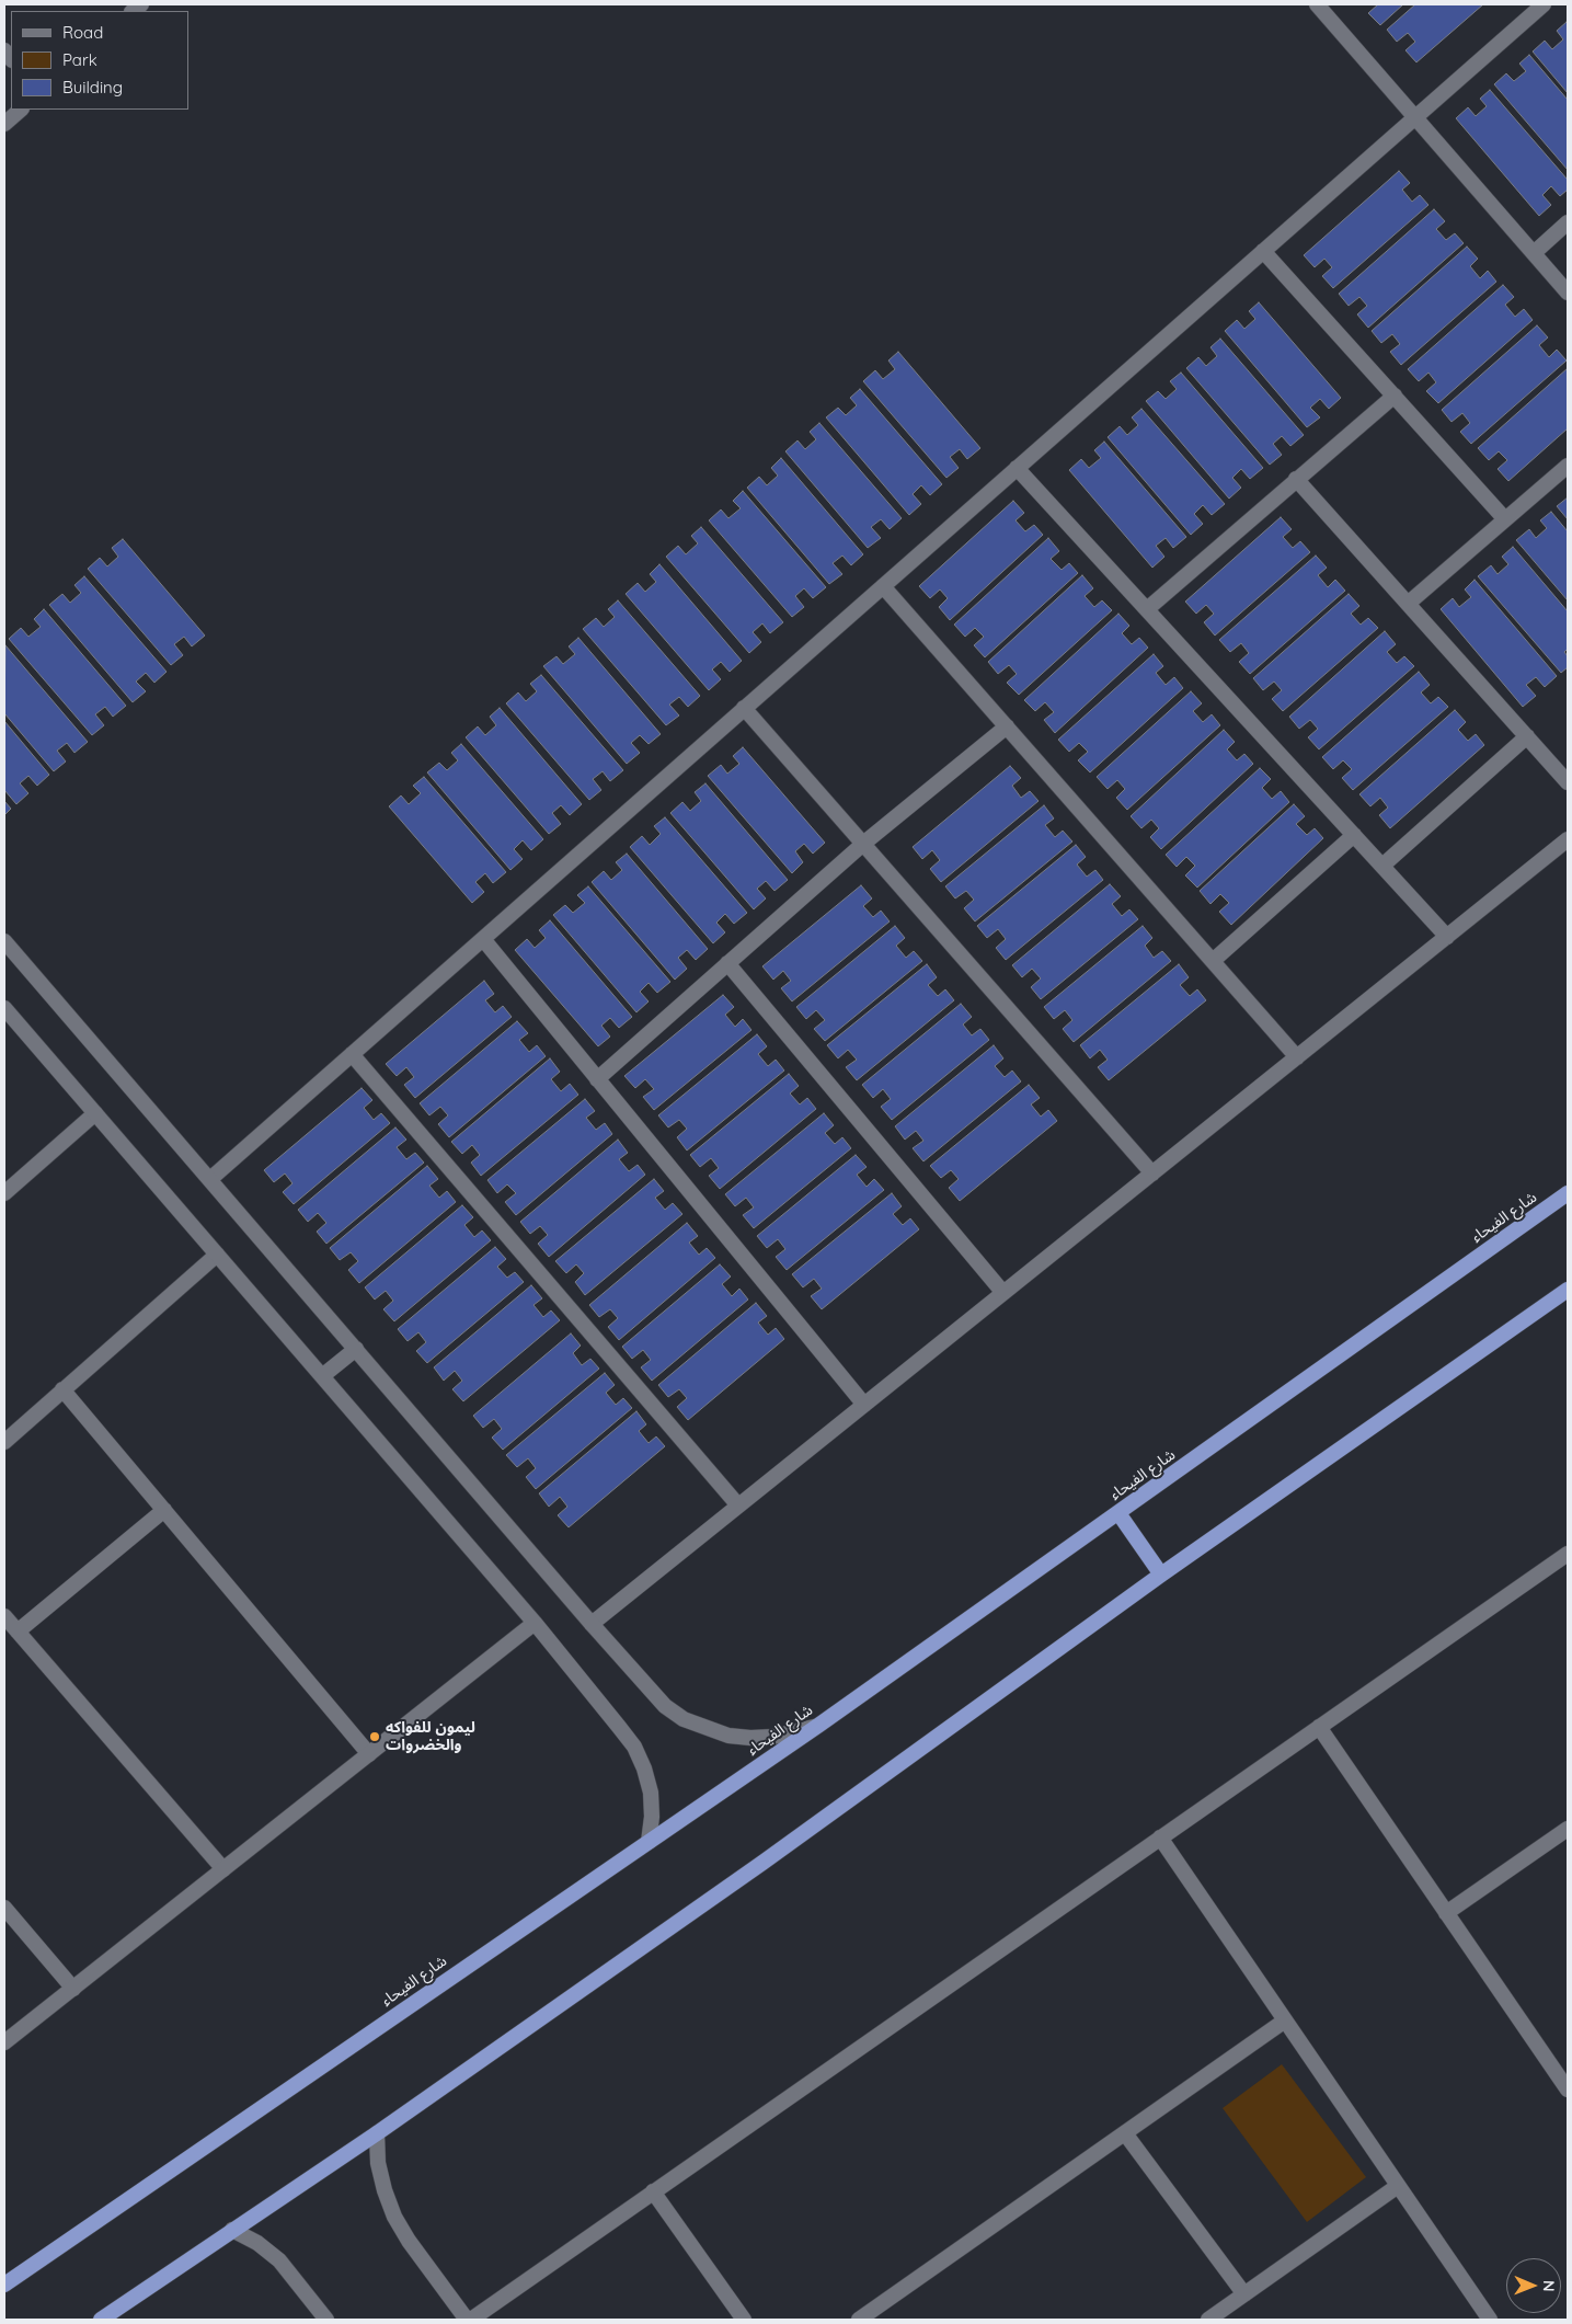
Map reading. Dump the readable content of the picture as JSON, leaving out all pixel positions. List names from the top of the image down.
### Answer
{
  "streets": {
    "highway": ["شارع الفيحاء"]
  },
  "places": ["ليمون للفواكه والخضروات"],
  "legend": ["Road", "Park", "Building"],
  "north": "right"
}
